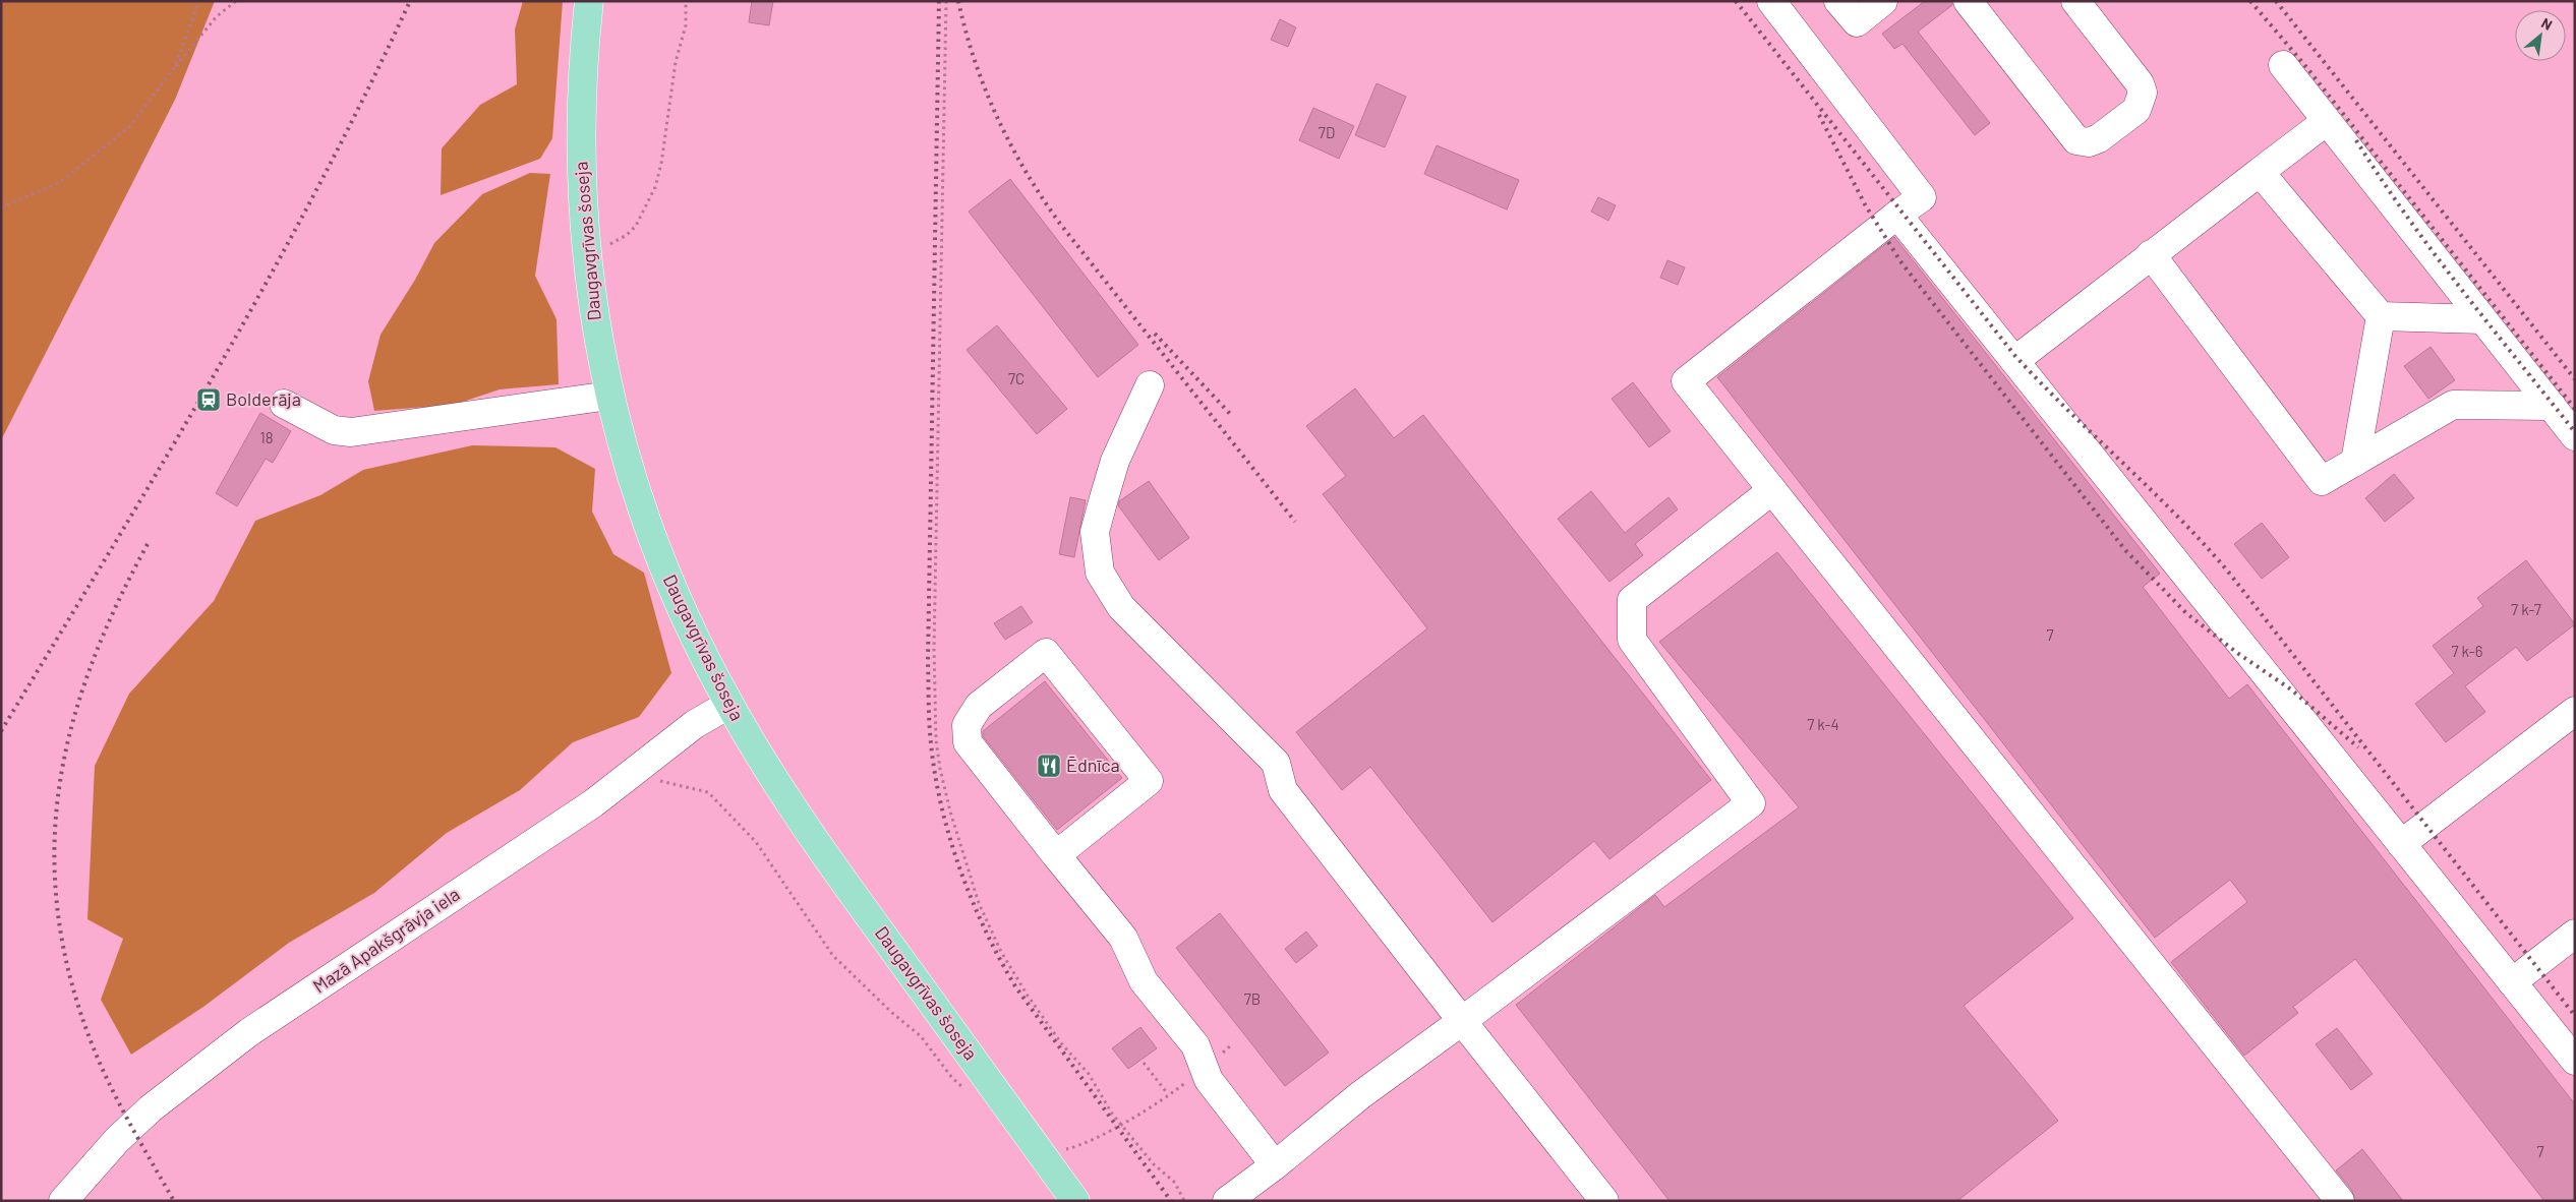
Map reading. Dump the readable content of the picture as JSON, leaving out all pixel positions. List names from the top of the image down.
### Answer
{
  "streets": {
    "main road": ["Daugavgrīvas šoseja"],
    "street": ["Mazā Apakšgrāvja iela"]
  },
  "crossings": [
    ["Daugavgrīvas šoseja", "Mazā Apakšgrāvja iela"]
  ],
  "places": {
    "station": ["Bolderāja"],
    "restaurant": ["Ēdnīca"]
  },
  "house_numbers": [
    "7D",
    "7C",
    "18",
    "7 k-7",
    "7",
    "7 k-6",
    "7 k-4",
    "7B",
    "7"
  ],
  "north": "top right"
}
